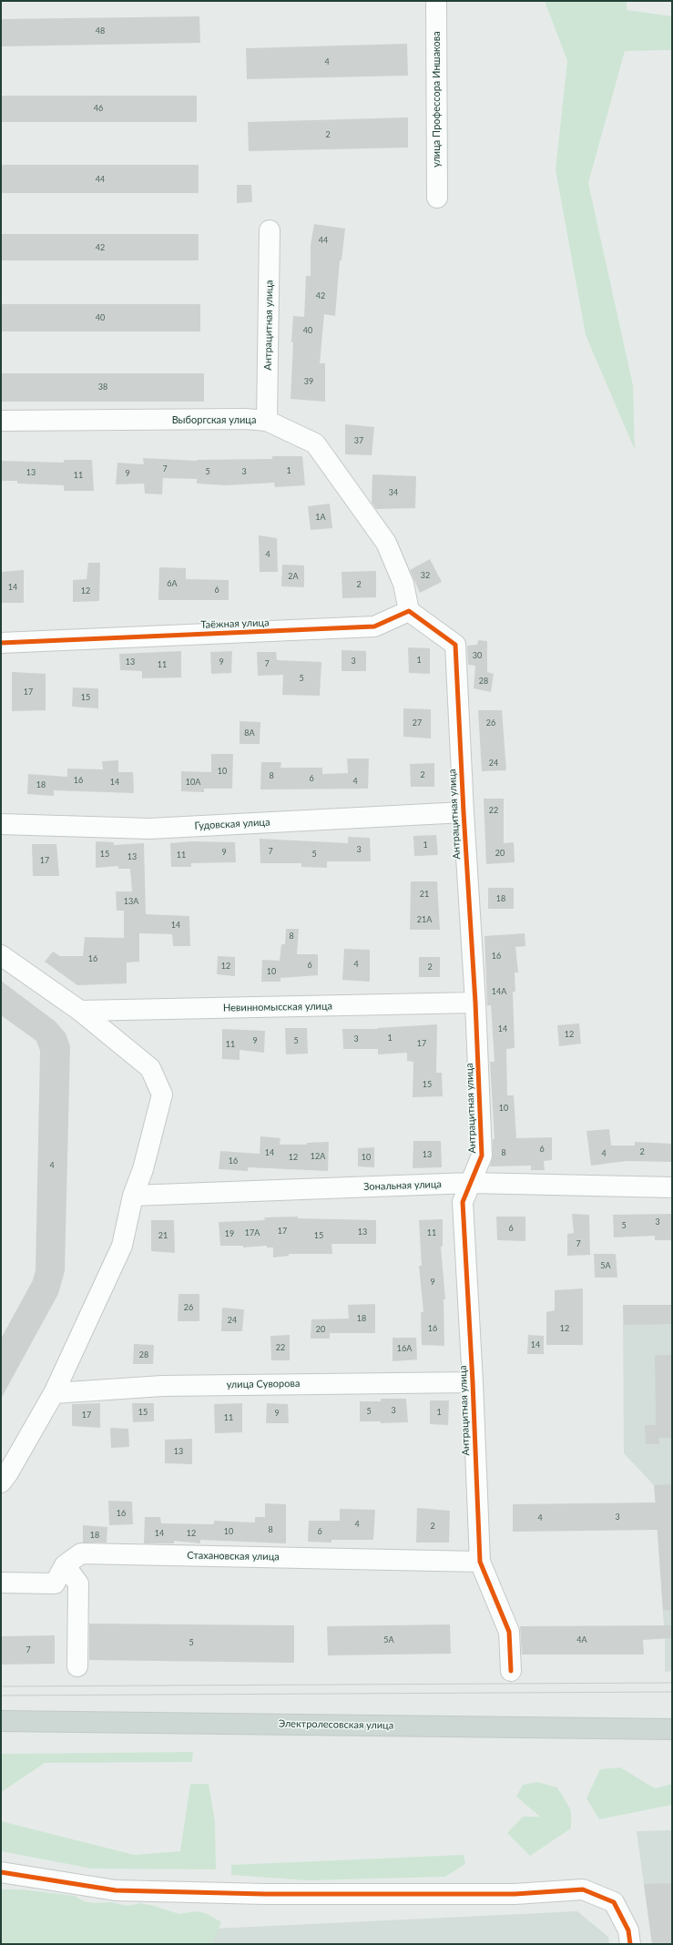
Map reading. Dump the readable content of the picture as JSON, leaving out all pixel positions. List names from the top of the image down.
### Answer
{
  "streets": {
    "main road": ["Электролесовская улица"],
    "street": [
      "улица Профессора Иншакова",
      "Антрацитная улица",
      "Выборгская улица",
      "Таёжная улица",
      "Гудовская улица",
      "Невинномысская улица",
      "Зональная улица",
      "улица Суворова",
      "Стахановская улица"
    ]
  },
  "crossings": [
    ["Антрацитная улица", "Выборгская улица"],
    ["Антрацитная улица", "Таёжная улица"],
    ["Антрацитная улица", "Гудовская улица"],
    ["Антрацитная улица", "Невинномысская улица"],
    ["Антрацитная улица", "Зональная улица"],
    ["Антрацитная улица", "улица Суворова"],
    ["Антрацитная улица", "Стахановская улица"],
    ["Выборгская улица", "Таёжная улица"]
  ],
  "house_numbers": [
    "48",
    "4",
    "46",
    "2",
    "44",
    "44",
    "42",
    "42",
    "40",
    "40",
    "39",
    "38",
    "37",
    "7",
    "1",
    "5",
    "3",
    "13",
    "9",
    "11",
    "34",
    "1А",
    "4",
    "32",
    "2А",
    "6А",
    "2",
    "14",
    "6",
    "12",
    "30",
    "1",
    "3",
    "13",
    "9",
    "7",
    "11",
    "5",
    "28",
    "17",
    "15",
    "27",
    "26",
    "8А",
    "24",
    "10",
    "2",
    "8",
    "6",
    "16",
    "4",
    "14",
    "10А",
    "18",
    "22",
    "1",
    "3",
    "7",
    "9",
    "20",
    "15",
    "5",
    "11",
    "13",
    "17",
    "21",
    "18",
    "13А",
    "21А",
    "14",
    "8",
    "16",
    "16",
    "4",
    "6",
    "12",
    "2",
    "10",
    "14А",
    "14",
    "12",
    "1",
    "3",
    "9",
    "5",
    "17",
    "11",
    "15",
    "10",
    "6",
    "2",
    "14",
    "8",
    "4",
    "13",
    "12А",
    "12",
    "10",
    "16",
    "4",
    "3",
    "5",
    "6",
    "17",
    "13",
    "17А",
    "11",
    "19",
    "21",
    "15",
    "7",
    "5А",
    "9",
    "26",
    "18",
    "24",
    "16",
    "12",
    "20",
    "14",
    "22",
    "16А",
    "28",
    "3",
    "5",
    "15",
    "1",
    "9",
    "17",
    "11",
    "13",
    "16",
    "3",
    "4",
    "4",
    "2",
    "8",
    "10",
    "6",
    "14",
    "12",
    "18",
    "5А",
    "4А",
    "5",
    "7"
  ]
}
